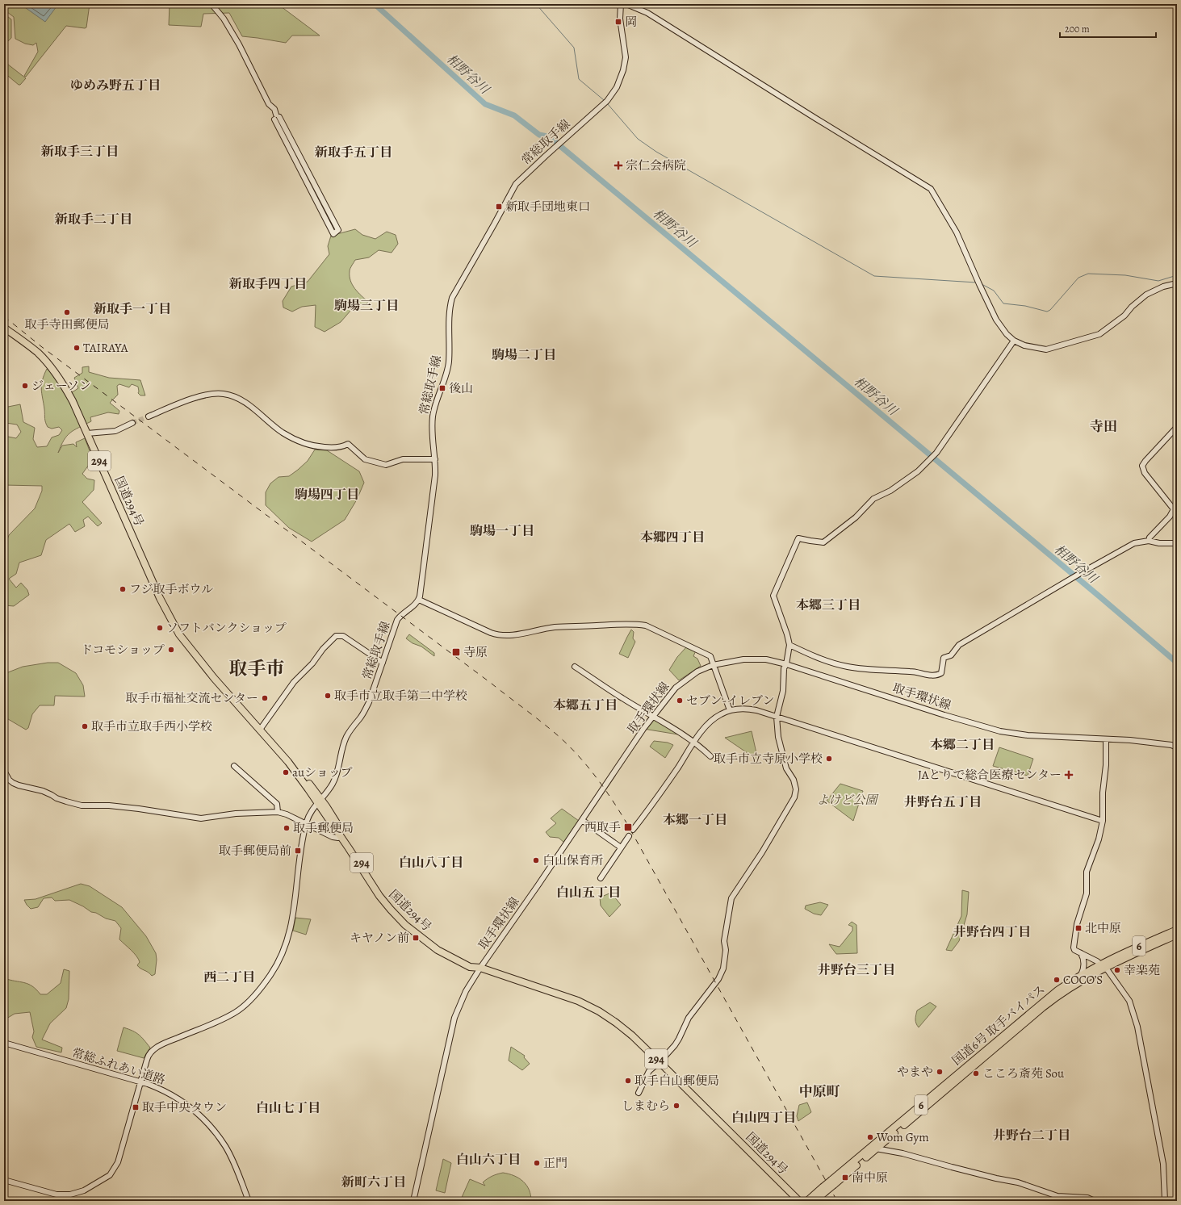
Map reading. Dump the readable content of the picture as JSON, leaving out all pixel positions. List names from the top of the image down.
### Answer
{
  "streets": {
    "highway": [
      "294",
      "国道294号",
      "6",
      "国道6号 取手バイパス"
    ],
    "street": ["常総取手線", "取手環状線", "常総ふれあい道路"]
  },
  "crossings": [
    ["常総取手線", "国道294号"],
    ["常総取手線", "常総ふれあい道路"],
    ["国道294号", "取手環状線"]
  ],
  "districts": [
    "ゆめみ野五丁目",
    "新取手三丁目",
    "新取手五丁目",
    "新取手二丁目",
    "新取手四丁目",
    "駒場三丁目",
    "新取手一丁目",
    "駒場二丁目",
    "寺田",
    "駒場四丁目",
    "駒場一丁目",
    "本郷四丁目",
    "本郷三丁目",
    "取手市",
    "本郷五丁目",
    "本郷二丁目",
    "井野台五丁目",
    "本郷一丁目",
    "白山八丁目",
    "白山五丁目",
    "井野台四丁目",
    "井野台三丁目",
    "西二丁目",
    "中原町",
    "白山七丁目",
    "白山四丁目",
    "井野台二丁目",
    "白山六丁目",
    "新町六丁目"
  ],
  "water": ["相野谷川"],
  "parks": ["よけど公園"],
  "places": {
    "transit": [
      "岡",
      "新取手団地東口",
      "後山",
      "寺原",
      "西取手",
      "取手郵便局前",
      "北中原",
      "キヤノン前",
      "取手中央タウン",
      "南中原"
    ],
    "health": ["宗仁会病院", "JAとりで総合医療センター"],
    "other": [
      "取手寺田郵便局",
      "TAIRAYA",
      "ジェーソン",
      "フジ取手ボウル",
      "ソフトバンクショップ",
      "ドコモショップ",
      "取手市立取手第二中学校",
      "取手市福祉交流センター",
      "セブン-イレブン",
      "取手市立取手西小学校",
      "取手市立寺原小学校",
      "auショップ",
      "取手郵便局",
      "白山保育所",
      "幸楽苑",
      "COCO’S",
      "やまや",
      "こころ斎苑 Sou",
      "取手白山郵便局",
      "しまむら",
      "Wom Gym",
      "正門"
    ]
  },
  "scale_bar": "200 m"
}
